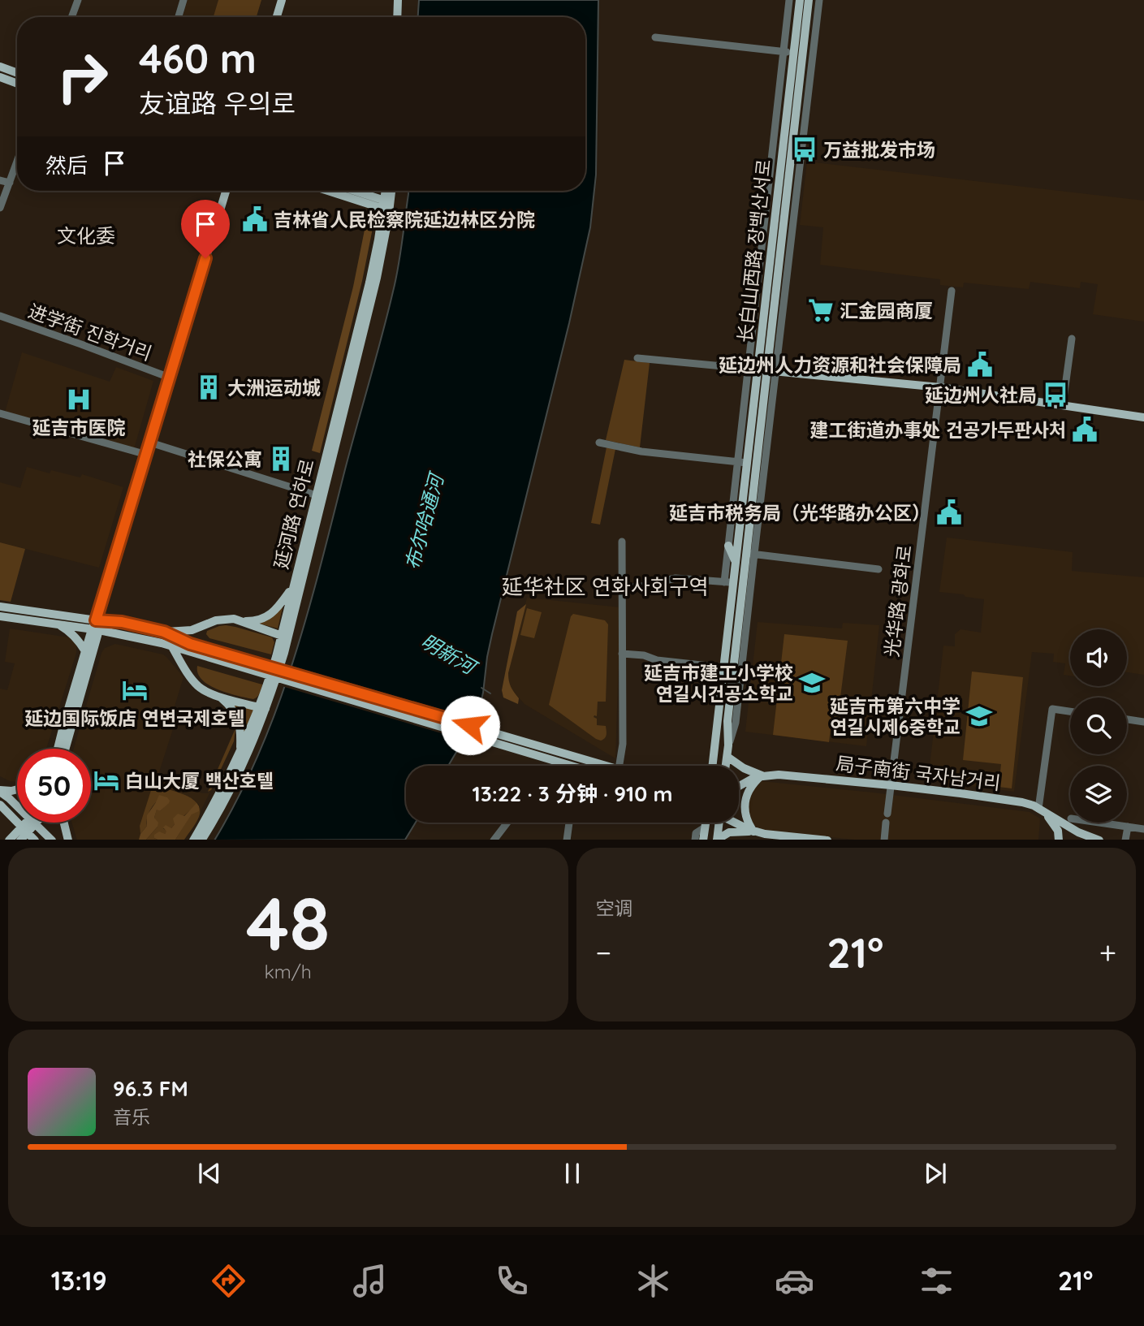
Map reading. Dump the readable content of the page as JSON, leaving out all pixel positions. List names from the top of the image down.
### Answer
{
  "streets": {
    "main road": ["长白山西路 장백산서로", "延河路 연하로", "局子南街 국자남거리"],
    "street": ["进学街 진학거리", "光华路 광화로"]
  },
  "crossings": [
    ["光华路 광화로", "局子南街 국자남거리"]
  ],
  "districts": ["文化委", "延华社区 연화사회구역"],
  "water": ["布尔哈通河", "明新河"],
  "places": {
    "bus stop": ["万益批发市场", "延边州人社局"],
    "public building": [
      "吉林省人民检察院延边林区分院",
      "延边州人力资源和社会保障局",
      "建工街道办事处 건공가두판사처",
      "延吉市税务局（光华路办公区）"
    ],
    "supermarket": ["汇金园商厦"],
    "building": ["大洲运动城", "社保公寓"],
    "hospital": ["延吉市医院"],
    "school or university": ["延吉市建工小学校 연길시건공소학교", "延吉市第六中学 연길시제6중학교"],
    "hotel": ["延边国际饭店 연변국제호텔", "白山大厦 백산호텔"]
  },
  "page": {
    "turn": ["460 m", "友谊路 우의로"],
    "then": "然后",
    "limit": "50",
    "trip": "13:22 · 3 分钟 · 910 m",
    "tile": [
      ["48", "km/h"],
      "空调"
    ],
    "heat": ["−", "21°", "+"],
    "song": ["96.3 FM", "音乐"],
    "tabs": ["13:19", "21°"]
  }
}
